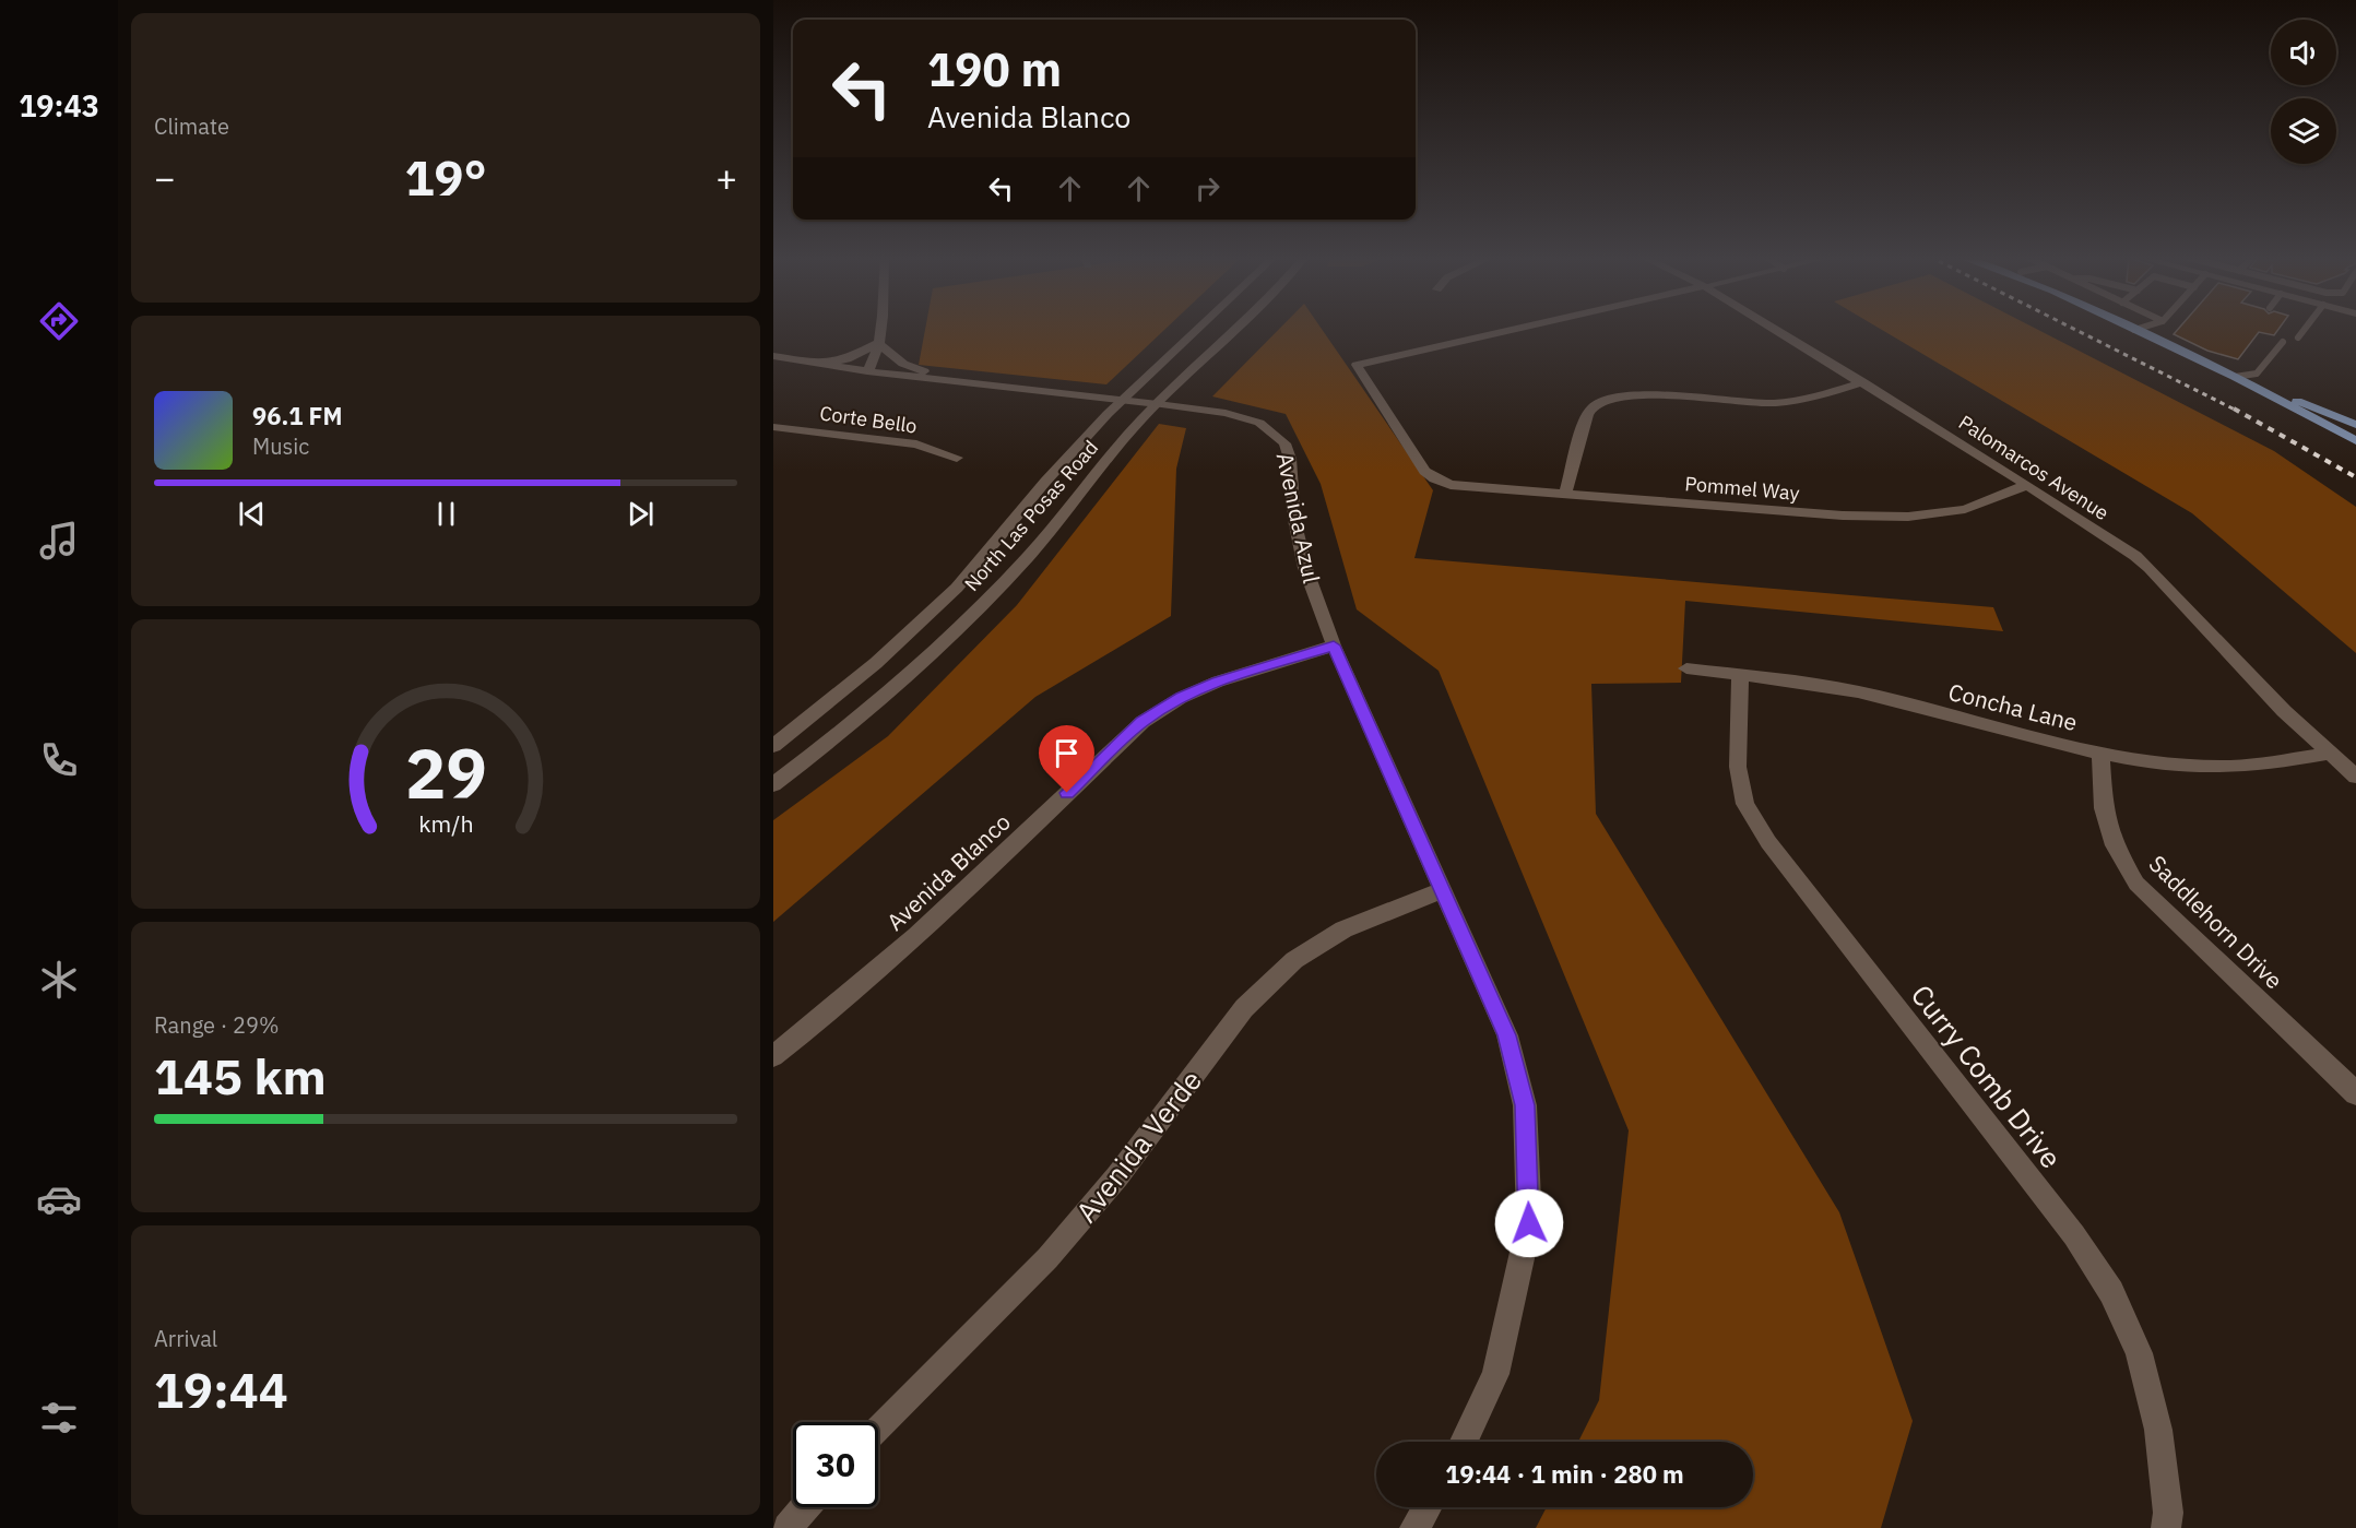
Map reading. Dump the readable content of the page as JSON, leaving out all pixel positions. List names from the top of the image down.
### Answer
{
  "streets": {
    "street": [
      "Corte Bello",
      "Palomarcos Avenue",
      "Pommel Way",
      "North Las Posas Road",
      "Avenida Azul",
      "Concha Lane",
      "Avenida Blanco",
      "Saddlehorn Drive",
      "Curry Comb Drive",
      "Avenida Verde"
    ]
  },
  "crossings": [
    ["Palomarcos Avenue", "Pommel Way"],
    ["Palomarcos Avenue", "Concha Lane"],
    ["North Las Posas Road", "Avenida Azul"],
    ["Avenida Azul", "Avenida Blanco"],
    ["Avenida Azul", "Avenida Verde"],
    ["Concha Lane", "Saddlehorn Drive"],
    ["Concha Lane", "Curry Comb Drive"]
  ],
  "page": {
    "tabs": "19:43",
    "tile": [
      "Climate",
      ["Range · 29%", "145 km"],
      ["Arrival", "19:44"]
    ],
    "turn": ["190 m", "Avenida Blanco"],
    "heat": ["−", "19°", "+"],
    "song": ["96.1 FM", "Music"],
    "limit": "30",
    "trip": "19:44 · 1 min · 280 m",
    "gauge": ["29", "km/h"]
  }
}
